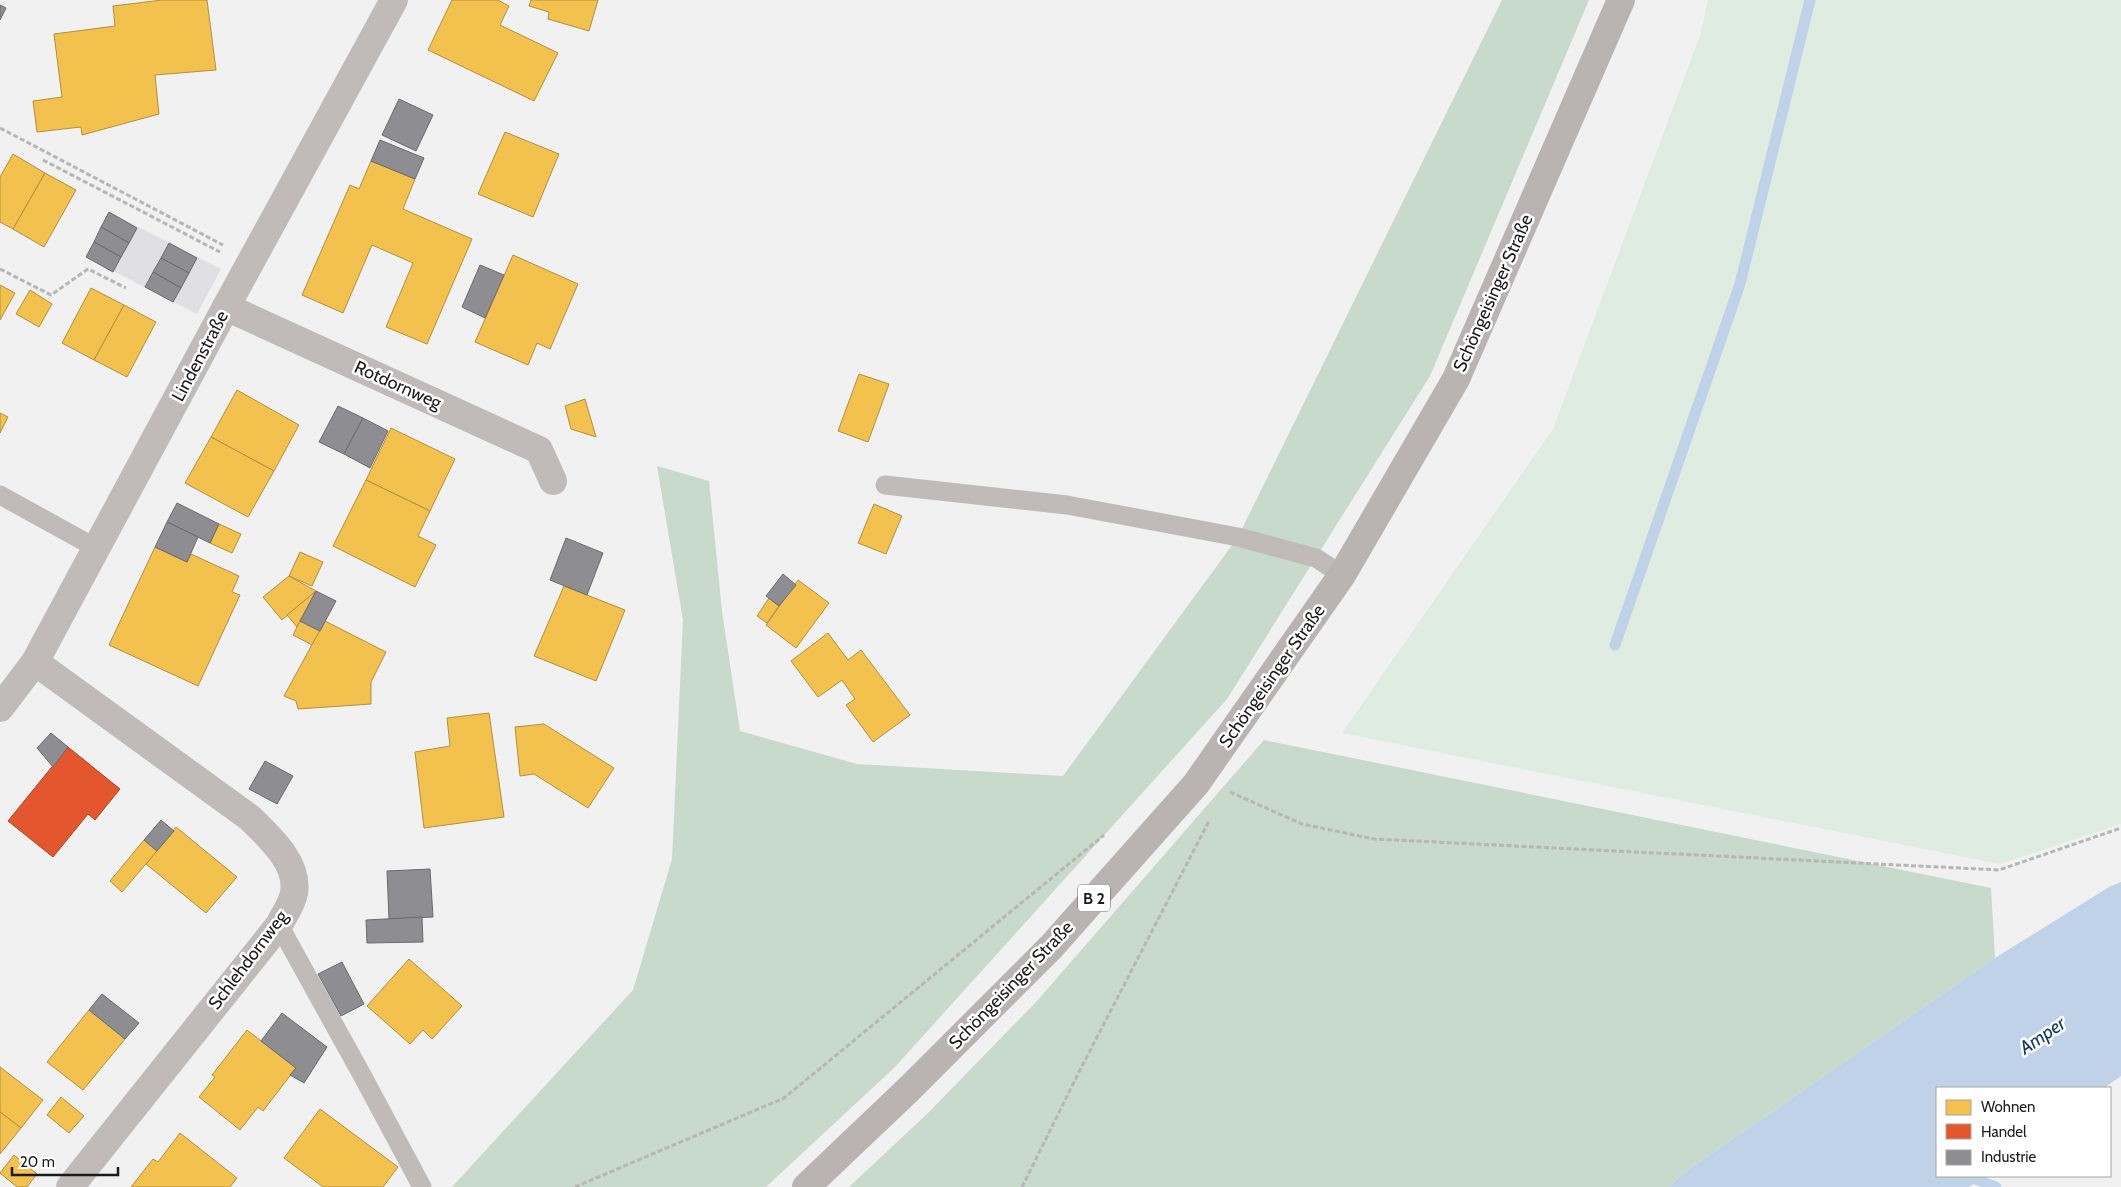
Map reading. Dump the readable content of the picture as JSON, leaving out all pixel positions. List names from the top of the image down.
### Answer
{
  "streets": {
    "main road": ["Schöngeisinger Straße", "B 2"],
    "street": ["Lindenstraße", "Rotdornweg", "Schlehdornweg"]
  },
  "crossings": [
    ["Lindenstraße", "Rotdornweg"],
    ["Lindenstraße", "Schlehdornweg"]
  ],
  "water": ["Amper"],
  "legend": ["Wohnen", "Handel", "Industrie"],
  "scale_bar": "20 m"
}
